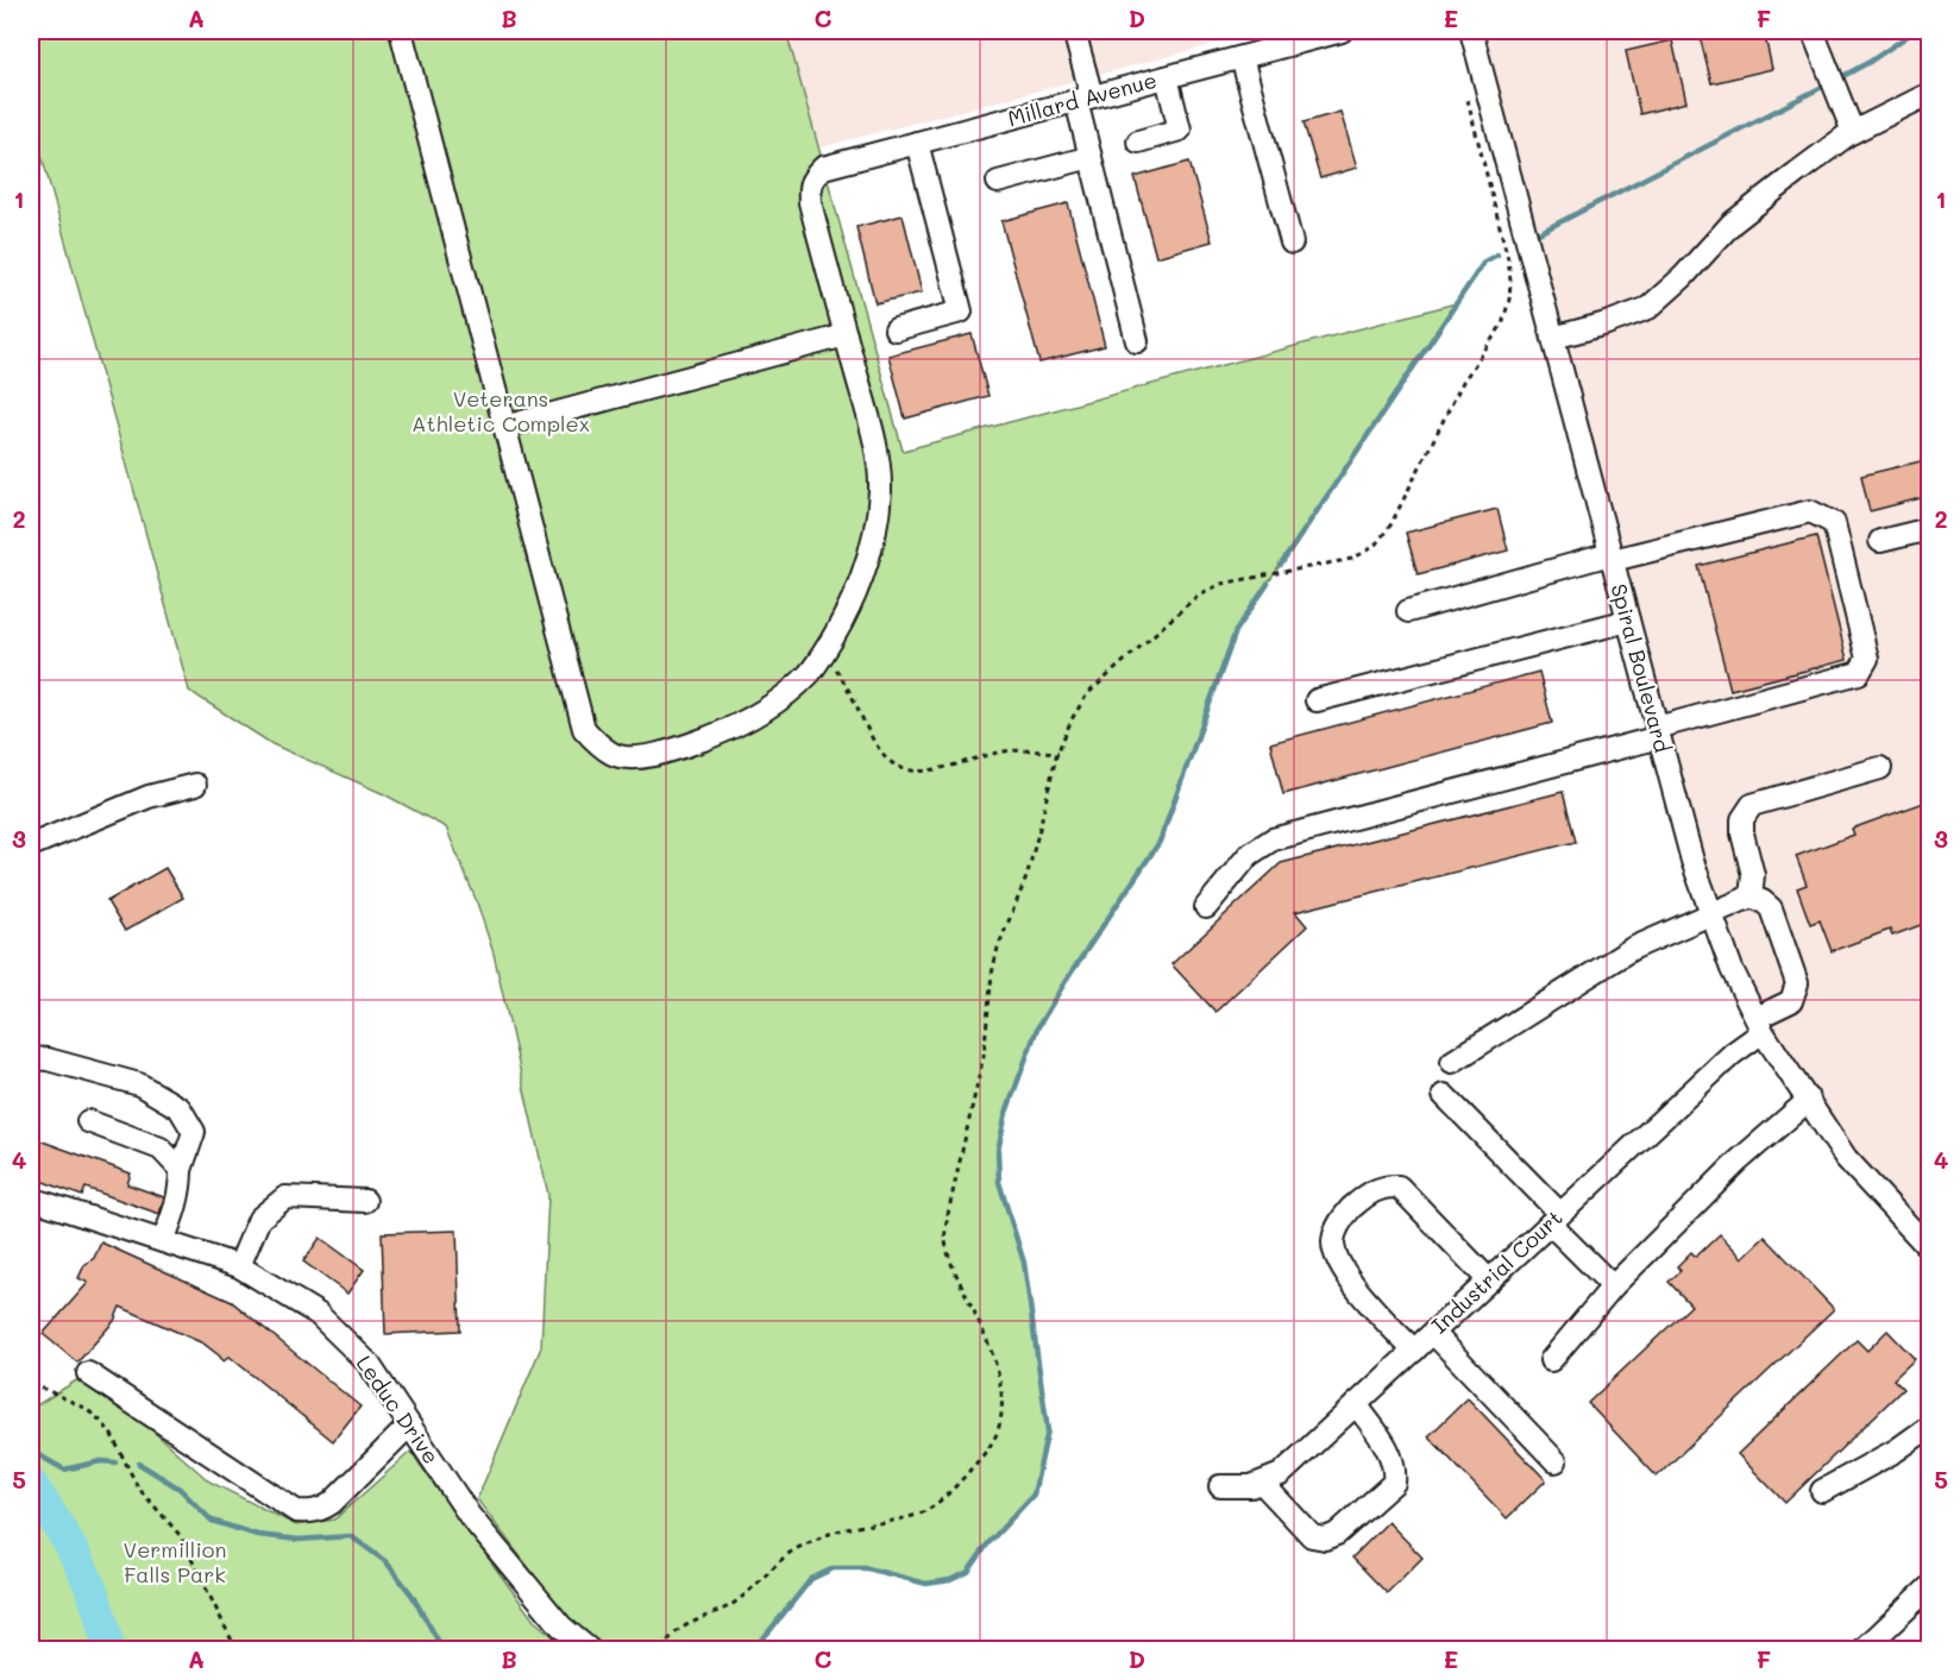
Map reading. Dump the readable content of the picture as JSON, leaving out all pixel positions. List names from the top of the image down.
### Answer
{
  "streets": {
    "street": [
      "Millard Avenue",
      "Spiral Boulevard",
      "Industrial Court",
      "Leduc Drive"
    ]
  },
  "crossings": [
    ["Spiral Boulevard", "Industrial Court"]
  ],
  "parks": ["Veterans Athletic Complex", "Vermillion Falls Park"],
  "grid": {
    "columns": [
      "A",
      "B",
      "C",
      "D",
      "E",
      "F"
    ],
    "rows": [
      "1",
      "2",
      "3",
      "4",
      "5"
    ]
  }
}
